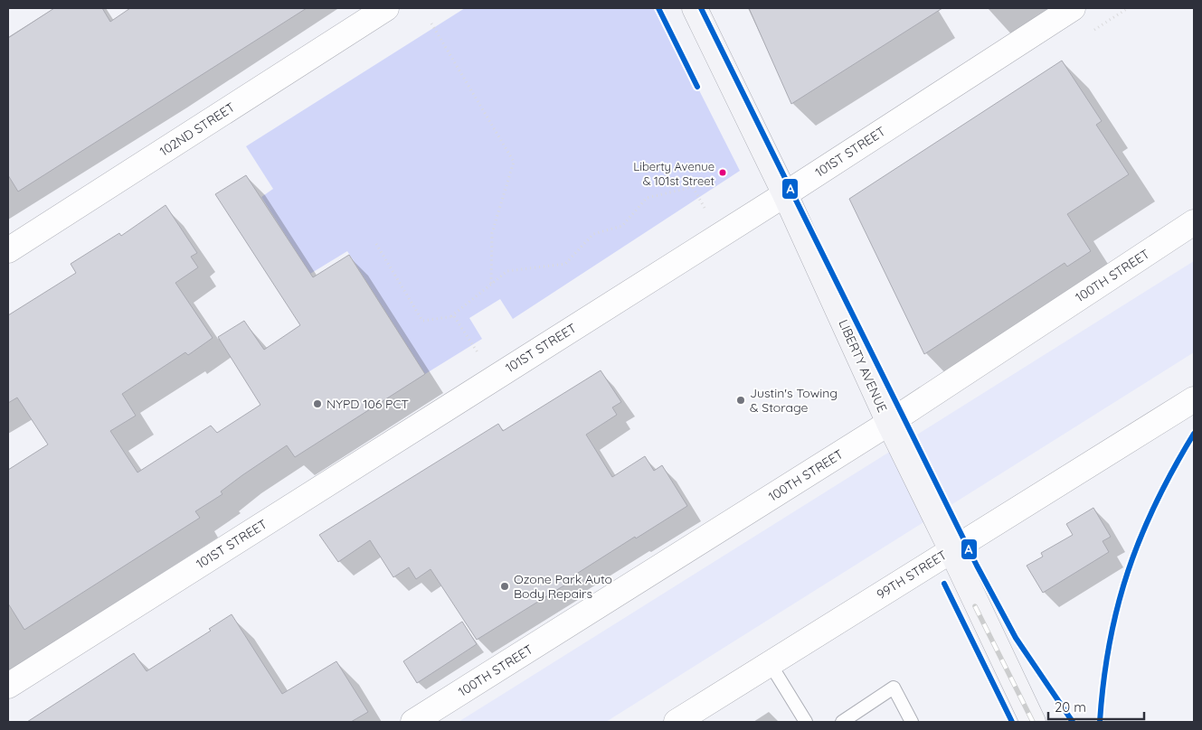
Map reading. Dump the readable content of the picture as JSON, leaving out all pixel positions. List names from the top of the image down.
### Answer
{
  "streets": {
    "street": [
      "102ND STREET",
      "101ST STREET",
      "100TH STREET",
      "LIBERTY AVENUE",
      "99TH STREET"
    ]
  },
  "crossings": [
    ["101ST STREET", "LIBERTY AVENUE"],
    ["100TH STREET", "LIBERTY AVENUE"],
    ["LIBERTY AVENUE", "99TH STREET"]
  ],
  "places": [
    "Liberty Avenue & 101st Street",
    "Justin's Towing & Storage",
    "NYPD 106 PCT",
    "Ozone Park Auto Body Repairs"
  ],
  "lines": ["transit line A"],
  "scale_bar": "20 m"
}
